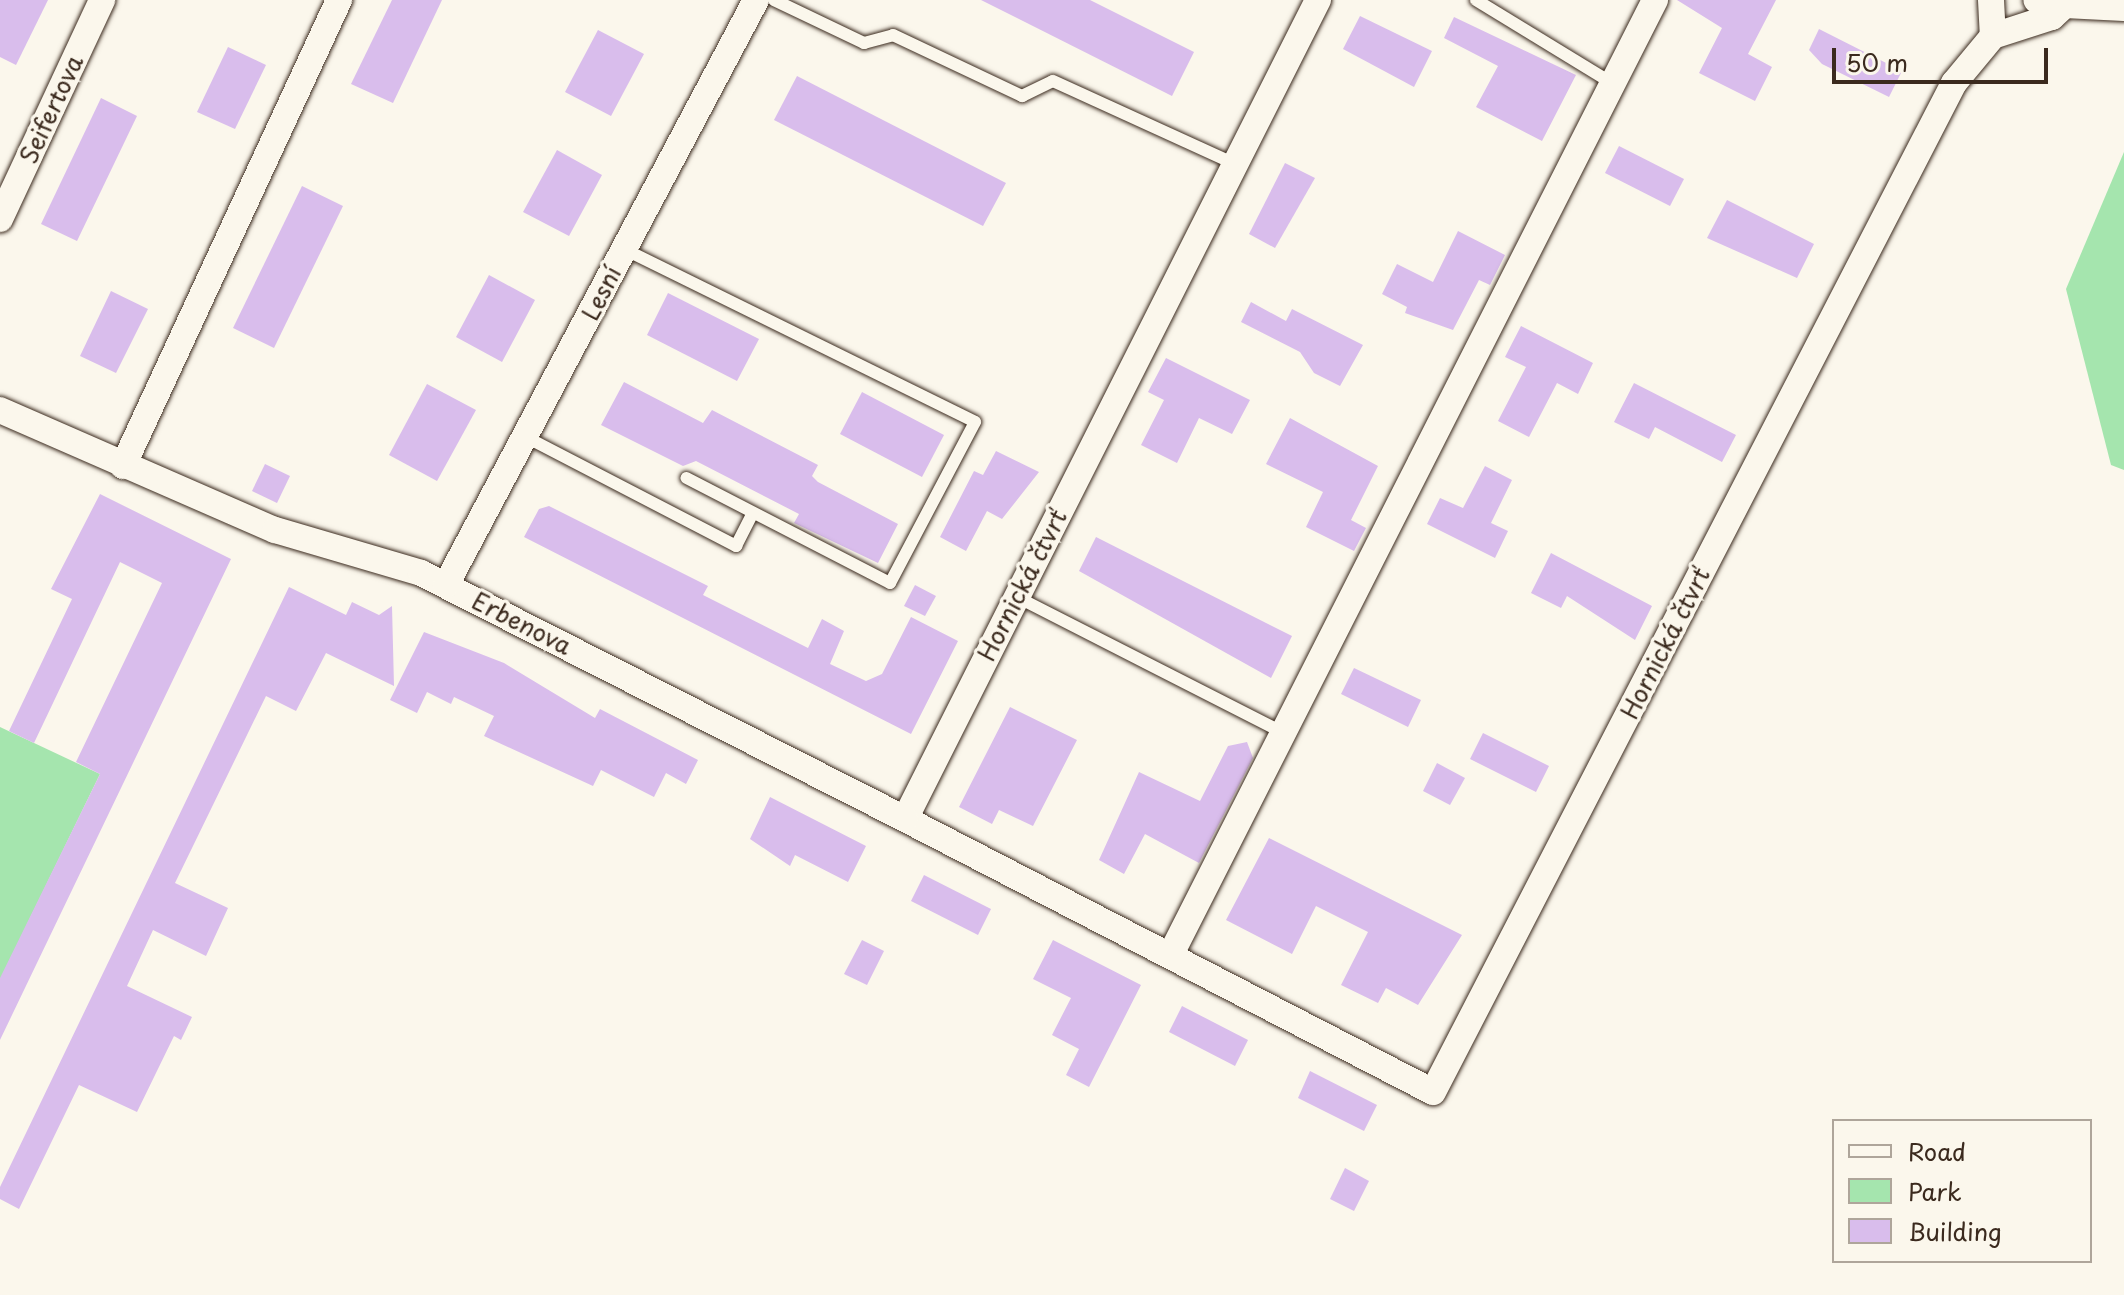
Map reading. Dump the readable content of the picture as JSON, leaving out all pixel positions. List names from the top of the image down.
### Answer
{
  "streets": {
    "street": [
      "Seifertova",
      "Lesní",
      "Hornická čtvrť",
      "Erbenova"
    ]
  },
  "crossings": [
    ["Lesní", "Erbenova"],
    ["Hornická čtvrť", "Erbenova"]
  ],
  "legend": ["Road", "Park", "Building"],
  "scale_bar": "50 m"
}
